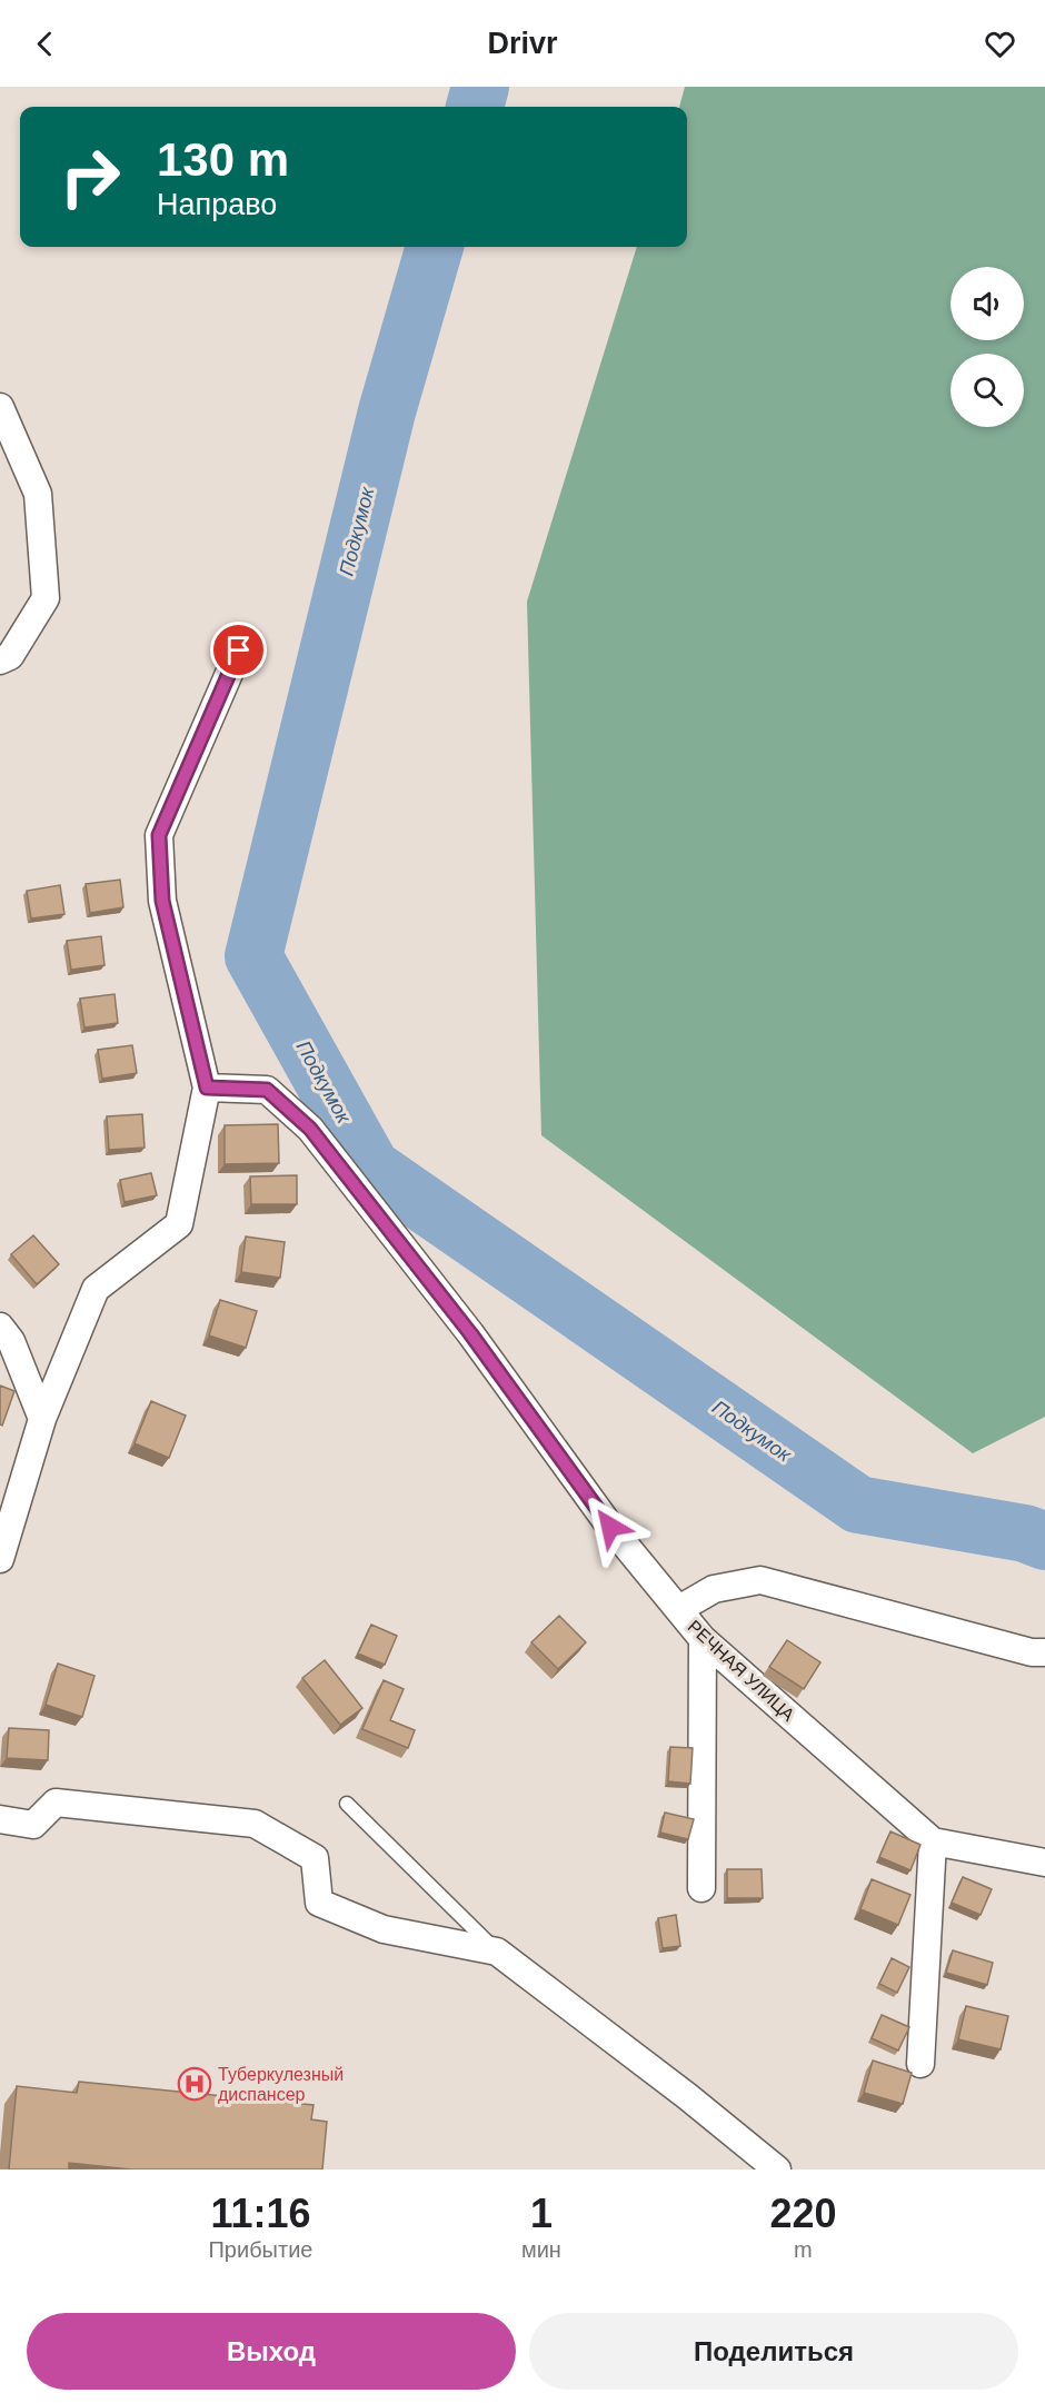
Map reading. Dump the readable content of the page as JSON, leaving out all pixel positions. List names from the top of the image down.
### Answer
{
  "streets": {
    "street": ["РЕЧНАЯ УЛИЦА"]
  },
  "water": ["Подкумок"],
  "places": {
    "hospital": ["Туберкулезный диспансер"]
  },
  "page": {
    "header": "Drivr",
    "turn": ["130 m", "Направо"],
    "eta": [
      "11:16",
      "Прибытие",
      "1",
      "мин",
      "220",
      "m"
    ],
    "buttons": ["Выход", "Поделиться"]
  }
}
